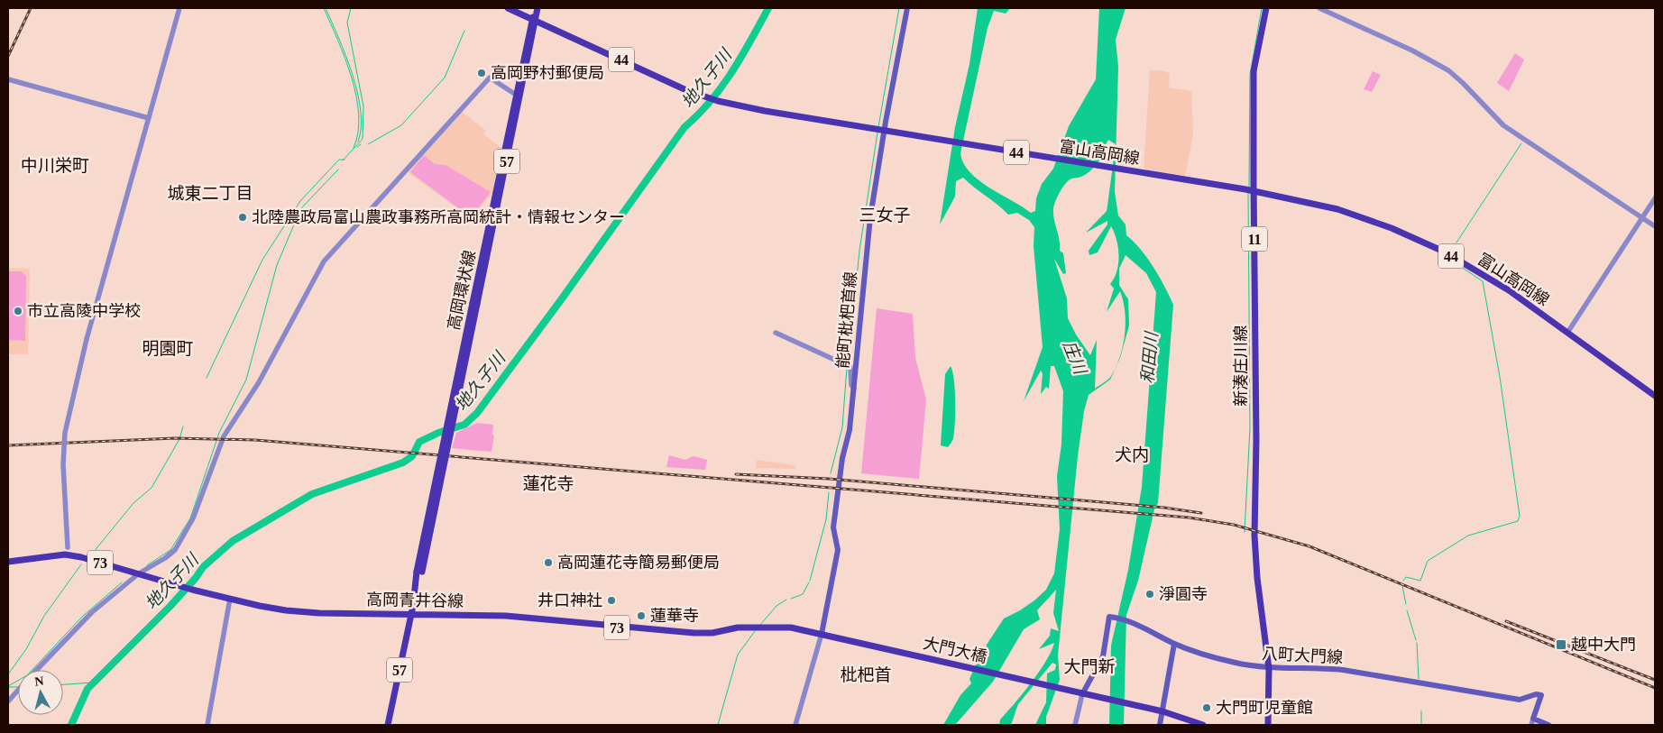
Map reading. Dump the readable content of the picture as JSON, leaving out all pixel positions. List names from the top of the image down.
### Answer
{
  "streets": {
    "main road": [
      "44",
      "富山高岡線",
      "57",
      "11",
      "高岡環状線",
      "能町枇杷首線",
      "新湊庄川線",
      "73",
      "高岡青井谷線",
      "大門大橋",
      "八町大門線"
    ]
  },
  "crossings": [
    ["富山高岡線", "高岡環状線"],
    ["富山高岡線", "能町枇杷首線"],
    ["富山高岡線", "新湊庄川線"],
    ["高岡環状線", "高岡青井谷線"],
    ["能町枇杷首線", "高岡青井谷線"],
    ["能町枇杷首線", "大門大橋"],
    ["新湊庄川線", "八町大門線"],
    ["73", "大門大橋"],
    ["73", "八町大門線"],
    ["高岡青井谷線", "大門大橋"],
    ["大門大橋", "八町大門線"]
  ],
  "districts": [
    "中川栄町",
    "城東二丁目",
    "三女子",
    "明園町",
    "犬内",
    "蓮花寺",
    "大門新",
    "枇杷首"
  ],
  "water": ["地久子川", "庄川", "和田川"],
  "places": {
    "other": [
      "高岡野村郵便局",
      "北陸農政局富山農政事務所高岡統計・情報センター",
      "市立高陵中学校",
      "高岡蓮花寺簡易郵便局",
      "淨圓寺",
      "井口神社",
      "蓮華寺",
      "大門町児童館"
    ],
    "transit": ["越中大門"]
  },
  "north": "top"
}
